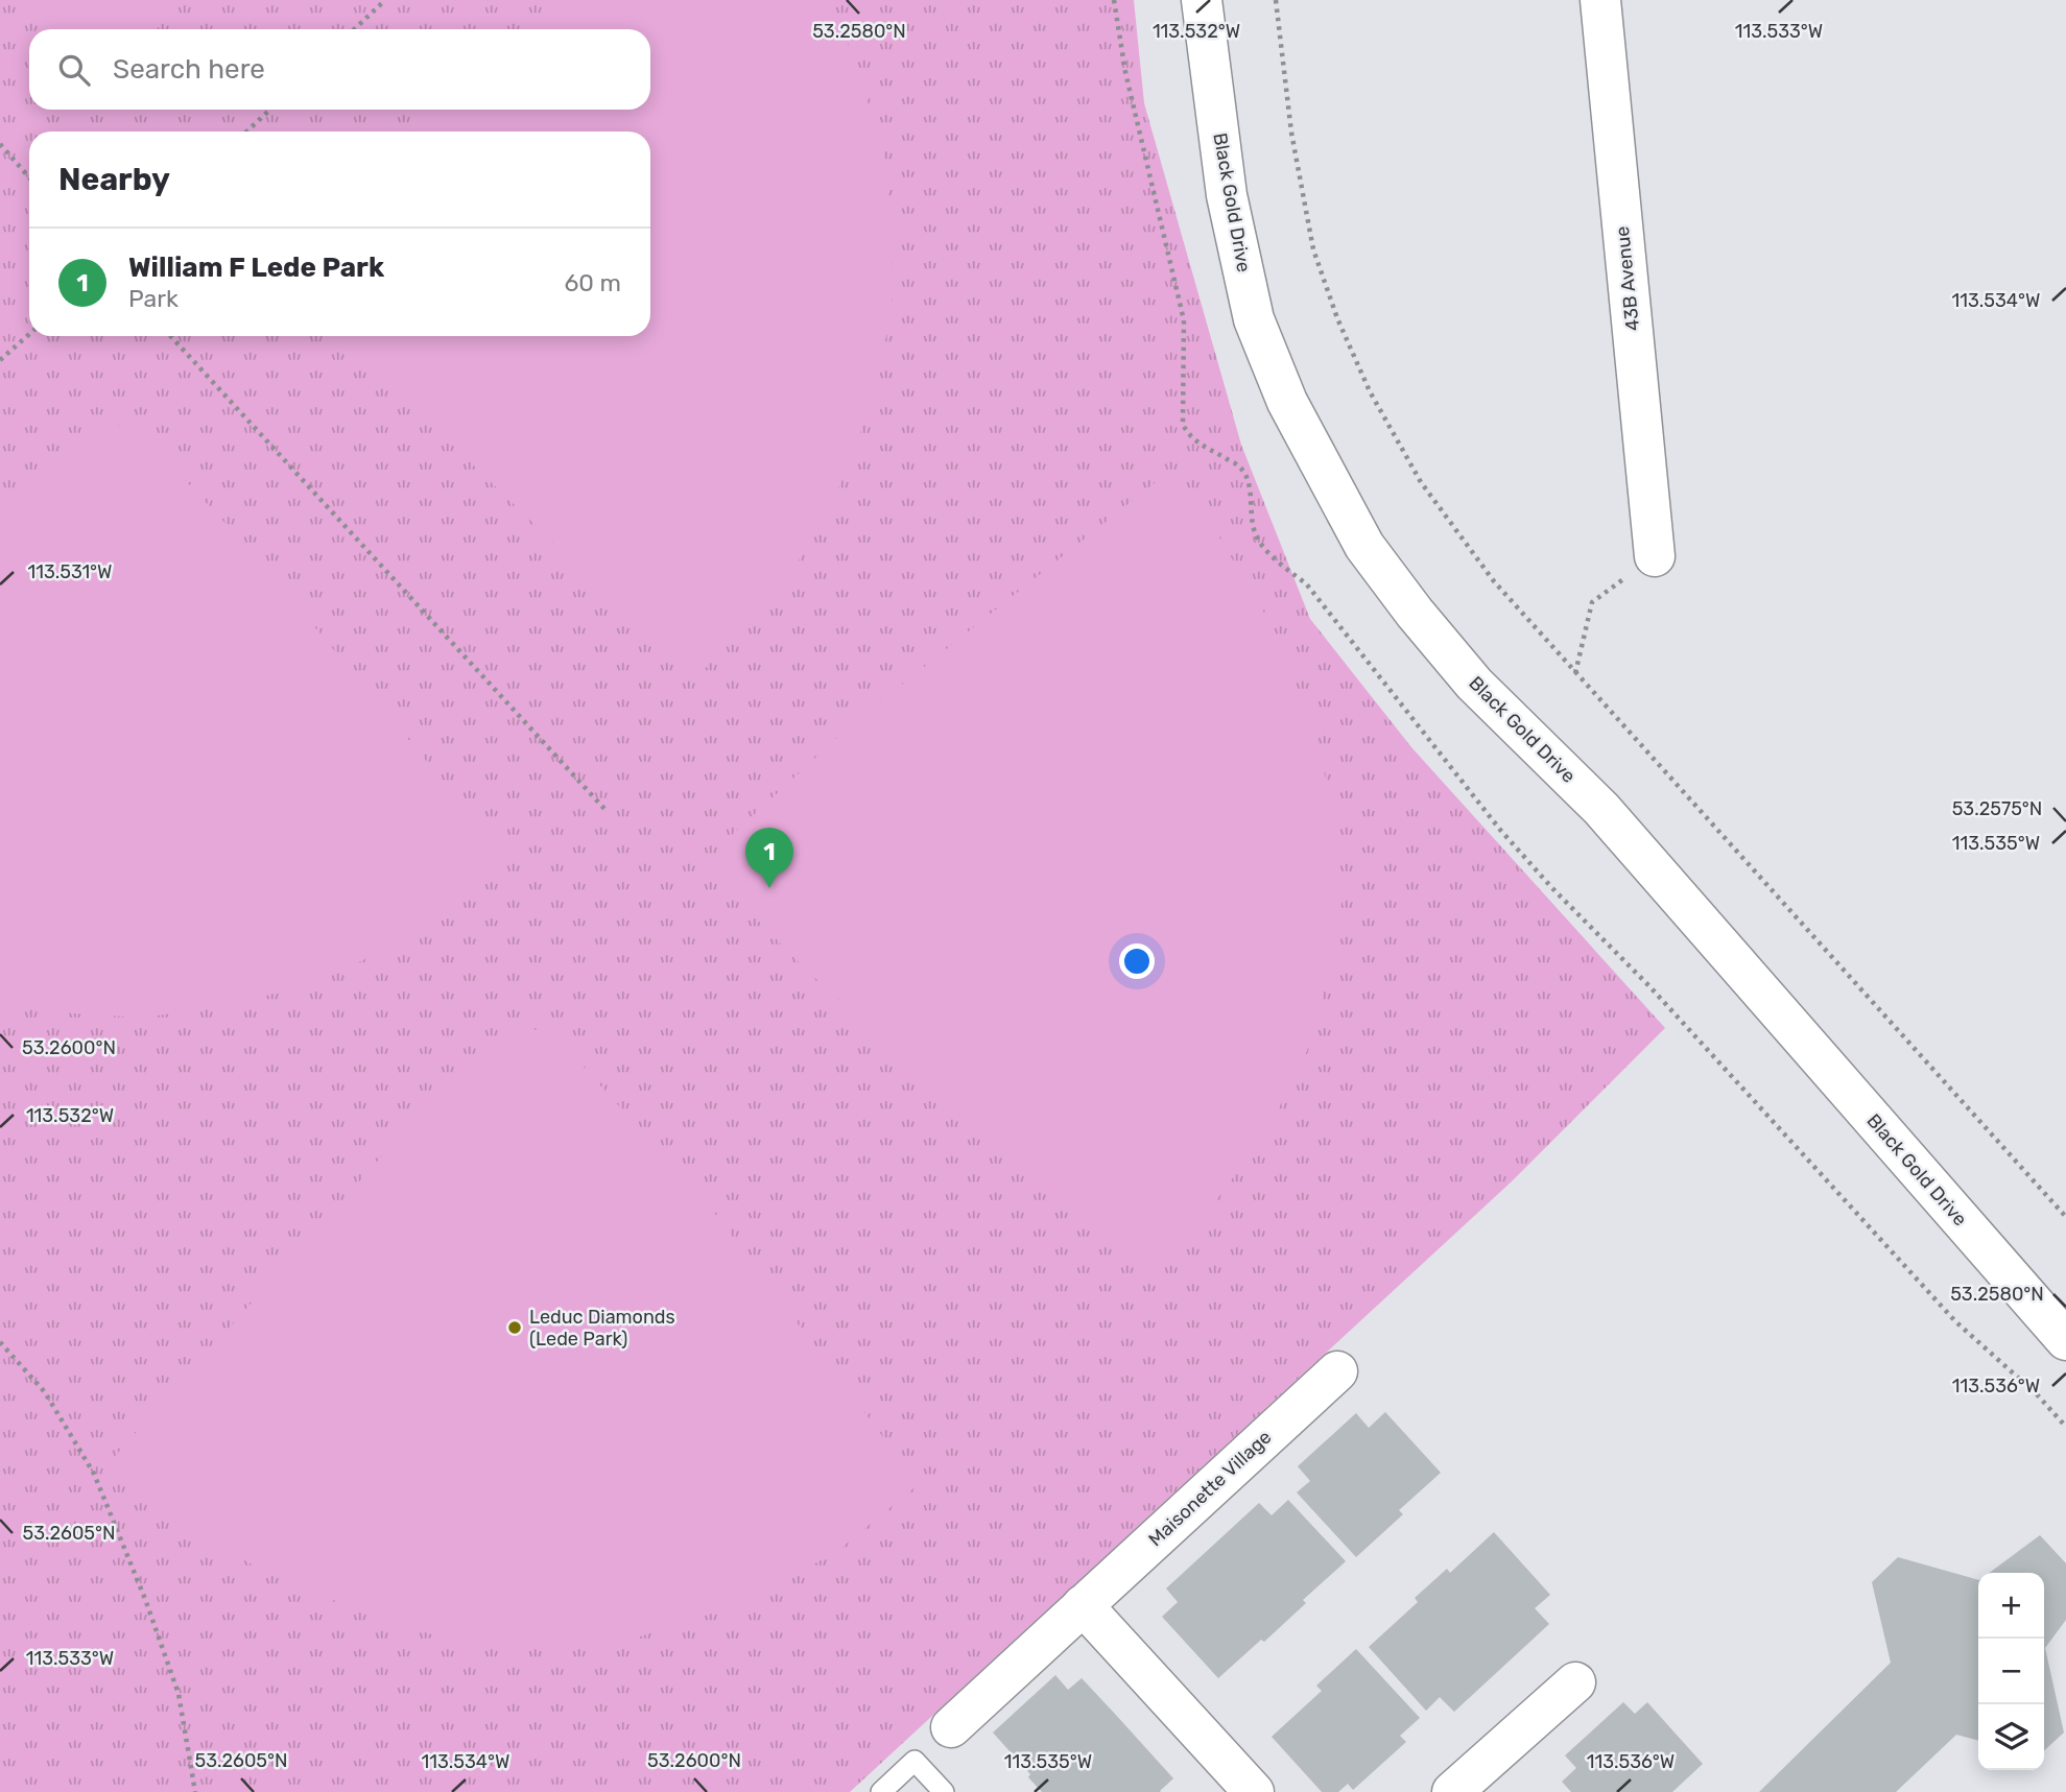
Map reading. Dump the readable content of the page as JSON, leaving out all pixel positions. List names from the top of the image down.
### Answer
{
  "streets": {
    "main road": ["Black Gold Drive", "43B Avenue", "Maisonette Village"]
  },
  "places": ["Leduc Diamonds (Lede Park)"],
  "page": {
    "search": "Search here",
    "heading": "Nearby",
    "list": [
      {
        "mark": "1",
        "name": "William F Lede Park",
        "note": "Park",
        "value": "60 m"
      }
    ],
    "pins": "1",
    "map_buttons": ["+", "−"]
  },
  "coordinates": [
    "113.532°W",
    "113.533°W",
    "53.2580°N",
    "113.534°W",
    "113.531°W",
    "53.2575°N",
    "113.535°W",
    "53.2600°N",
    "113.536°W",
    "53.2605°N"
  ]
}
